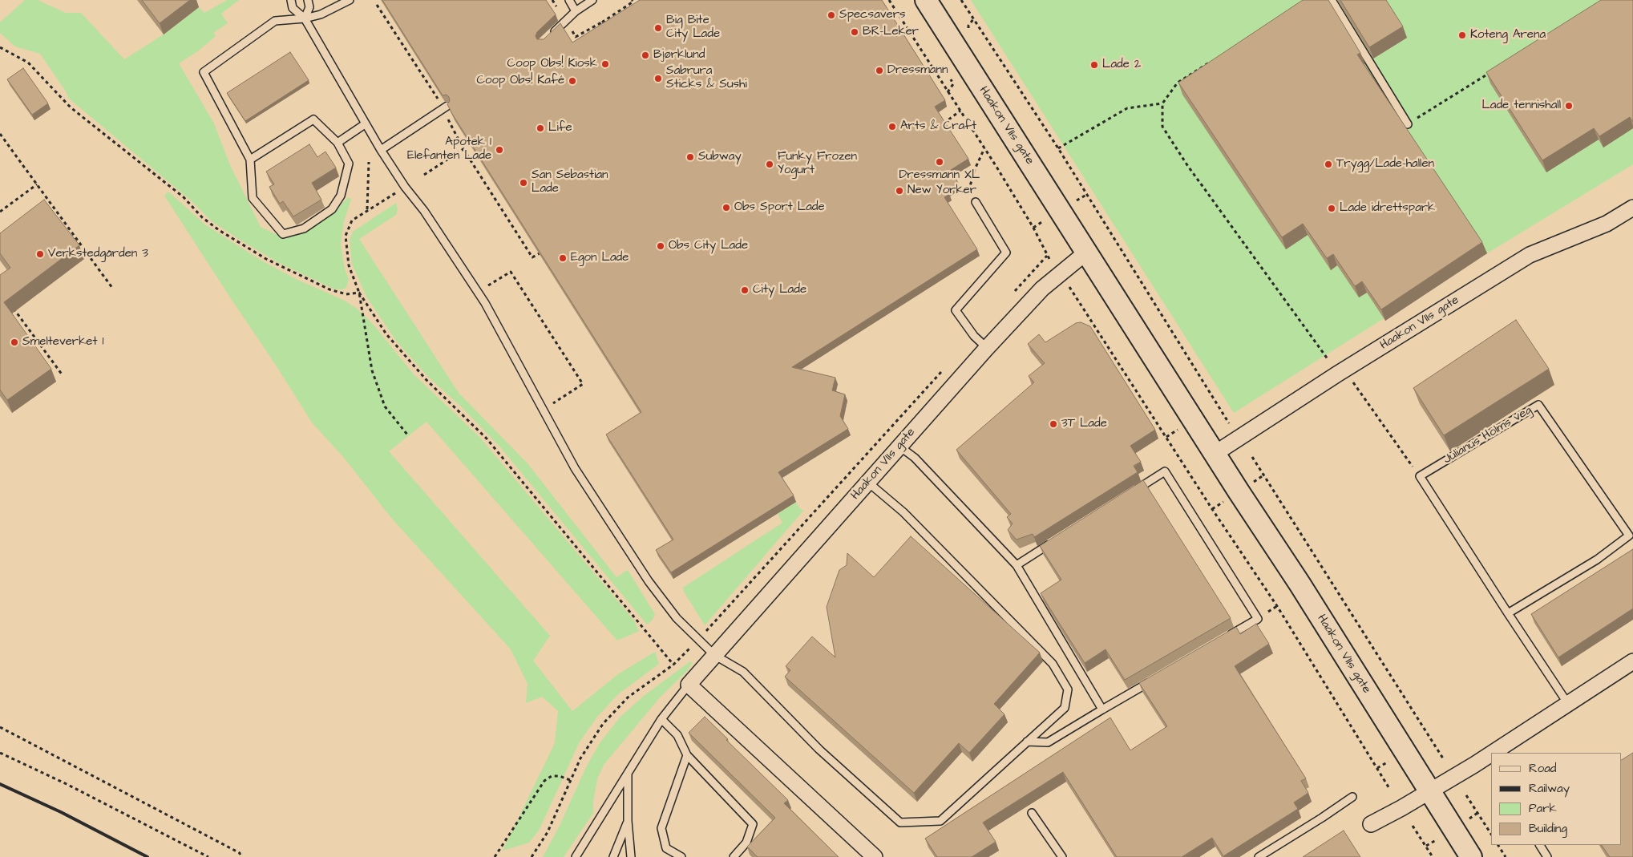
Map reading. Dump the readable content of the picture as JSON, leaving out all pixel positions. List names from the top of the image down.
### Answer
{
  "streets": {
    "main road": ["Haakon VIIs gate"],
    "lane": ["Julianus Holms veg"]
  },
  "places": [
    "Specsavers",
    "Big Bite City Lade",
    "BR-Leker",
    "Koteng Arena",
    "Bjørklund",
    "Coop Obs! Kiosk",
    "Lade 2",
    "Dressmann",
    "Sabrura Sticks & Sushi",
    "Coop Obs! Kafé",
    "Lade tennishall",
    "Arts & Craft",
    "Life",
    "Apotek 1 Elefanten Lade",
    "Subway",
    "Dressmann XL",
    "Funky Frozen Yogurt",
    "Trygg/Lade-hallen",
    "San Sebastian Lade",
    "New Yorker",
    "Obs Sport Lade",
    "Lade idrettspark",
    "Obs City Lade",
    "Verkstedgården 3",
    "Egon Lade",
    "City Lade",
    "Smelteverket 1",
    "3T Lade"
  ],
  "legend": [
    "Road",
    "Railway",
    "Park",
    "Building"
  ]
}
